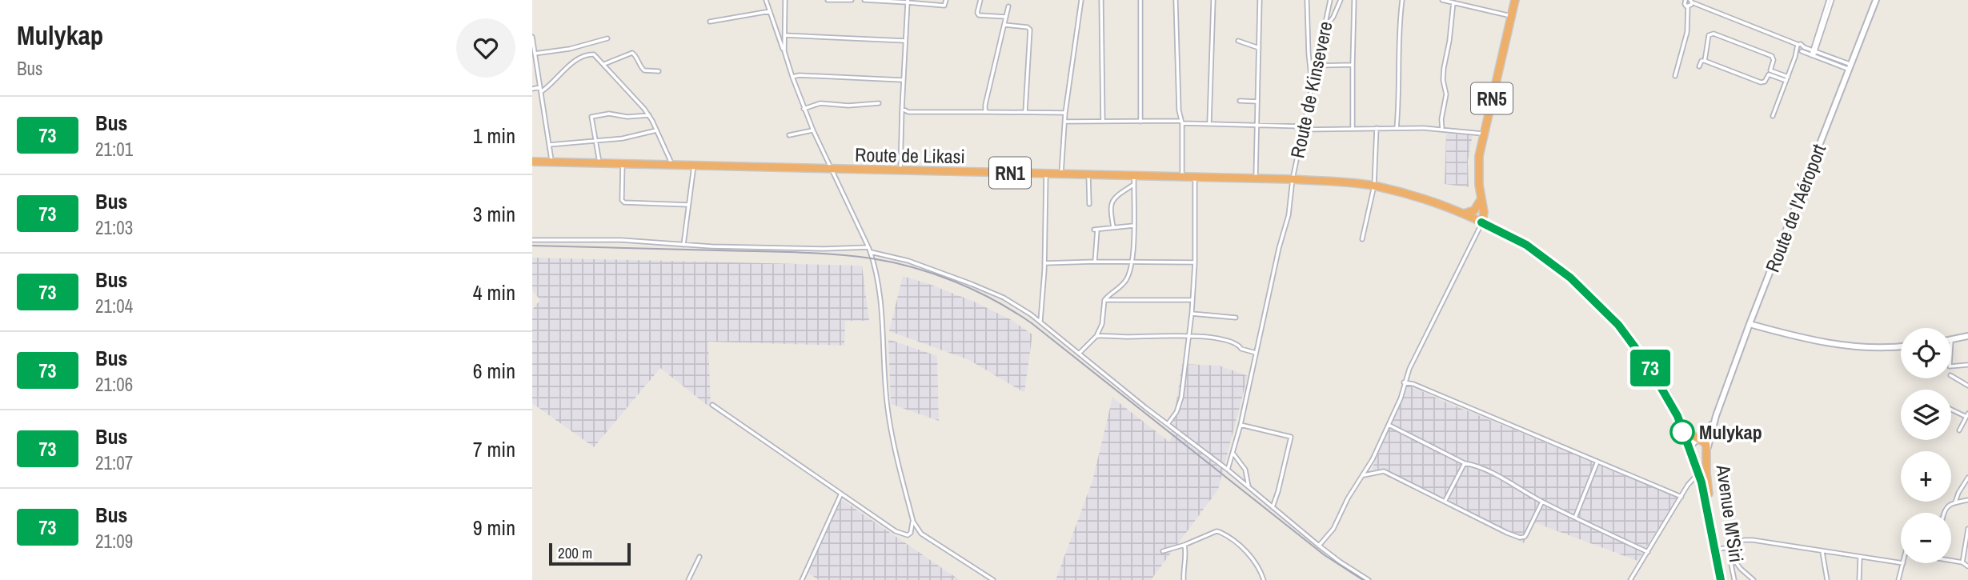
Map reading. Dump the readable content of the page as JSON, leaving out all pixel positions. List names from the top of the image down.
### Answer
{
  "streets": {
    "highway": [
      "RN5",
      "Route de Likasi",
      "RN1",
      "Avenue M'Siri"
    ],
    "main road": ["Route de l'Aéroport"],
    "street": ["Route de Kinsevere"]
  },
  "crossings": [
    ["Route de Kinsevere", "Route de Likasi"],
    ["RN5", "Route de Likasi"],
    ["RN5", "Avenue M'Siri"],
    ["Route de Likasi", "Avenue M'Siri"],
    ["RN1", "Route de l'Aéroport"],
    ["RN1", "Avenue M'Siri"],
    ["Route de l'Aéroport", "Avenue M'Siri"]
  ],
  "places": ["Mulykap"],
  "lines": ["bus line 73"],
  "scale_bar": "200 m",
  "page": {
    "heading": ["Mulykap", "Bus"],
    "on_map": "73",
    "list": [
      {
        "mark": "73",
        "name": "Bus",
        "note": "21:01",
        "value": "1 min"
      },
      {
        "mark": "73",
        "name": "Bus",
        "note": "21:03",
        "value": "3 min"
      },
      {
        "mark": "73",
        "name": "Bus",
        "note": "21:04",
        "value": "4 min"
      },
      {
        "mark": "73",
        "name": "Bus",
        "note": "21:06",
        "value": "6 min"
      },
      {
        "mark": "73",
        "name": "Bus",
        "note": "21:07",
        "value": "7 min"
      },
      {
        "mark": "73",
        "name": "Bus",
        "note": "21:09",
        "value": "9 min"
      }
    ],
    "map_buttons": ["+", "−"],
    "scale": "200 m"
  }
}
